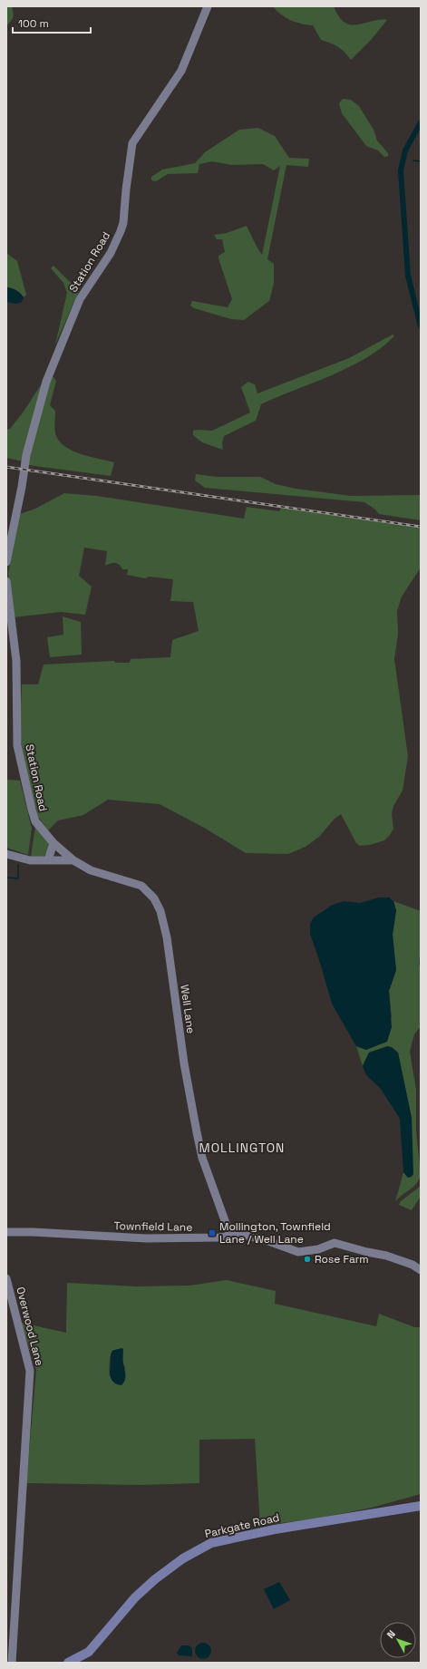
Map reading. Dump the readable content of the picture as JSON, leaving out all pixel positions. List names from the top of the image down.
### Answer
{
  "streets": {
    "main road": ["Parkgate Road"],
    "street": [
      "Station Road",
      "Well Lane",
      "Townfield Lane",
      "Overwood Lane"
    ]
  },
  "crossings": [
    ["Station Road", "Well Lane"],
    ["Well Lane", "Townfield Lane"]
  ],
  "districts": ["MOLLINGTON"],
  "places": {
    "transit": ["Mollington, Townfield Lane / Well Lane"],
    "other": ["Rose Farm"]
  },
  "scale_bar": "100 m",
  "north": "top left"
}
